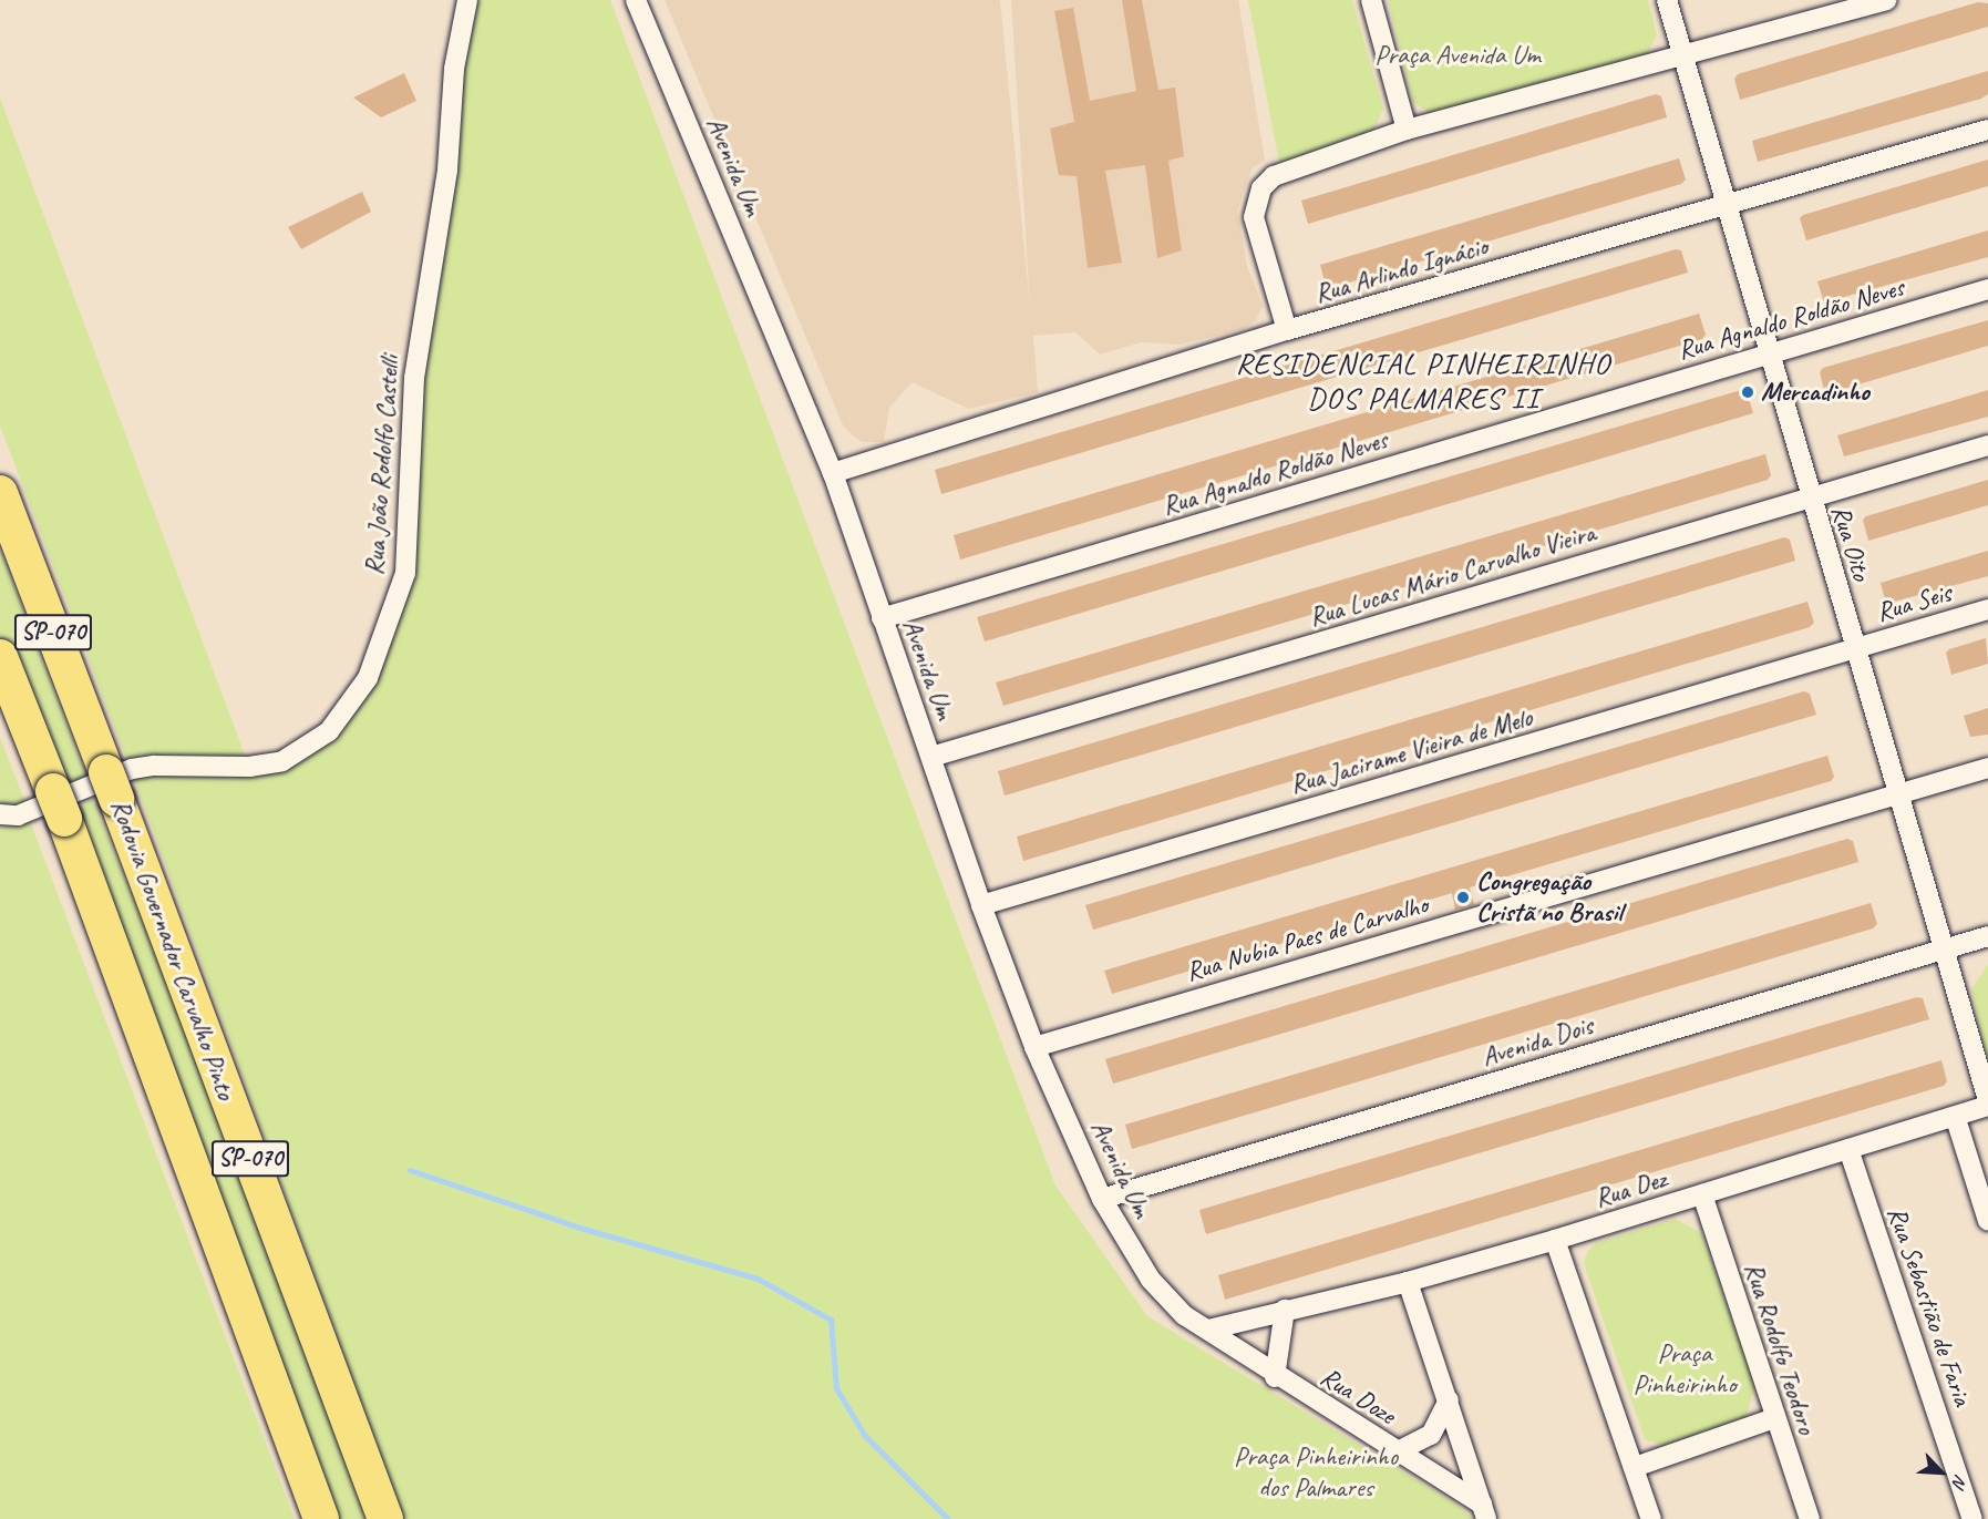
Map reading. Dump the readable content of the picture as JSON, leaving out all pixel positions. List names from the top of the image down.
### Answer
{
  "streets": {
    "highway": ["SP-070", "Rodovia Governador Carvalho Pinto"],
    "street": [
      "Avenida Um",
      "Rua Arlindo Ignácio",
      "Rua Agnaldo Roldão Neves",
      "Rua João Rodolfo Castelli",
      "Rua Oito",
      "Rua Lucas Mário Carvalho Vieira",
      "Rua Seis",
      "Rua Jacirame Vieira de Melo",
      "Rua Nubia Paes de Carvalho",
      "Avenida Dois",
      "Rua Dez",
      "Rua Sebastião de Faria",
      "Rua Rodolfo Teodoro",
      "Rua Doze"
    ]
  },
  "crossings": [
    ["Avenida Um", "Rua Arlindo Ignácio"],
    ["Avenida Um", "Rua Agnaldo Roldão Neves"],
    ["Avenida Um", "Rua Lucas Mário Carvalho Vieira"],
    ["Avenida Um", "Rua Jacirame Vieira de Melo"],
    ["Avenida Um", "Rua Nubia Paes de Carvalho"],
    ["Avenida Um", "Avenida Dois"],
    ["Avenida Um", "Rua Dez"],
    ["Avenida Um", "Rua Doze"],
    ["Rua Arlindo Ignácio", "Rua Oito"],
    ["Rua Agnaldo Roldão Neves", "Rua Oito"],
    ["Rua Oito", "Rua Lucas Mário Carvalho Vieira"],
    ["Rua Oito", "Rua Seis"],
    ["Rua Oito", "Rua Jacirame Vieira de Melo"],
    ["Rua Oito", "Rua Nubia Paes de Carvalho"],
    ["Rua Oito", "Avenida Dois"],
    ["Rua Seis", "Rua Jacirame Vieira de Melo"],
    ["Rua Dez", "Rua Sebastião de Faria"],
    ["Rua Dez", "Rua Rodolfo Teodoro"],
    ["Rua Dez", "Rua Doze"]
  ],
  "districts": ["RESIDENCIAL PINHEIRINHO DOS PALMARES II"],
  "parks": ["Praça Avenida Um", "Praça Pinheirinho", "Praça Pinheirinho dos Palmares"],
  "places": ["Mercadinho", "Congregação Cristã no Brasil"],
  "north": "bottom right"
}
